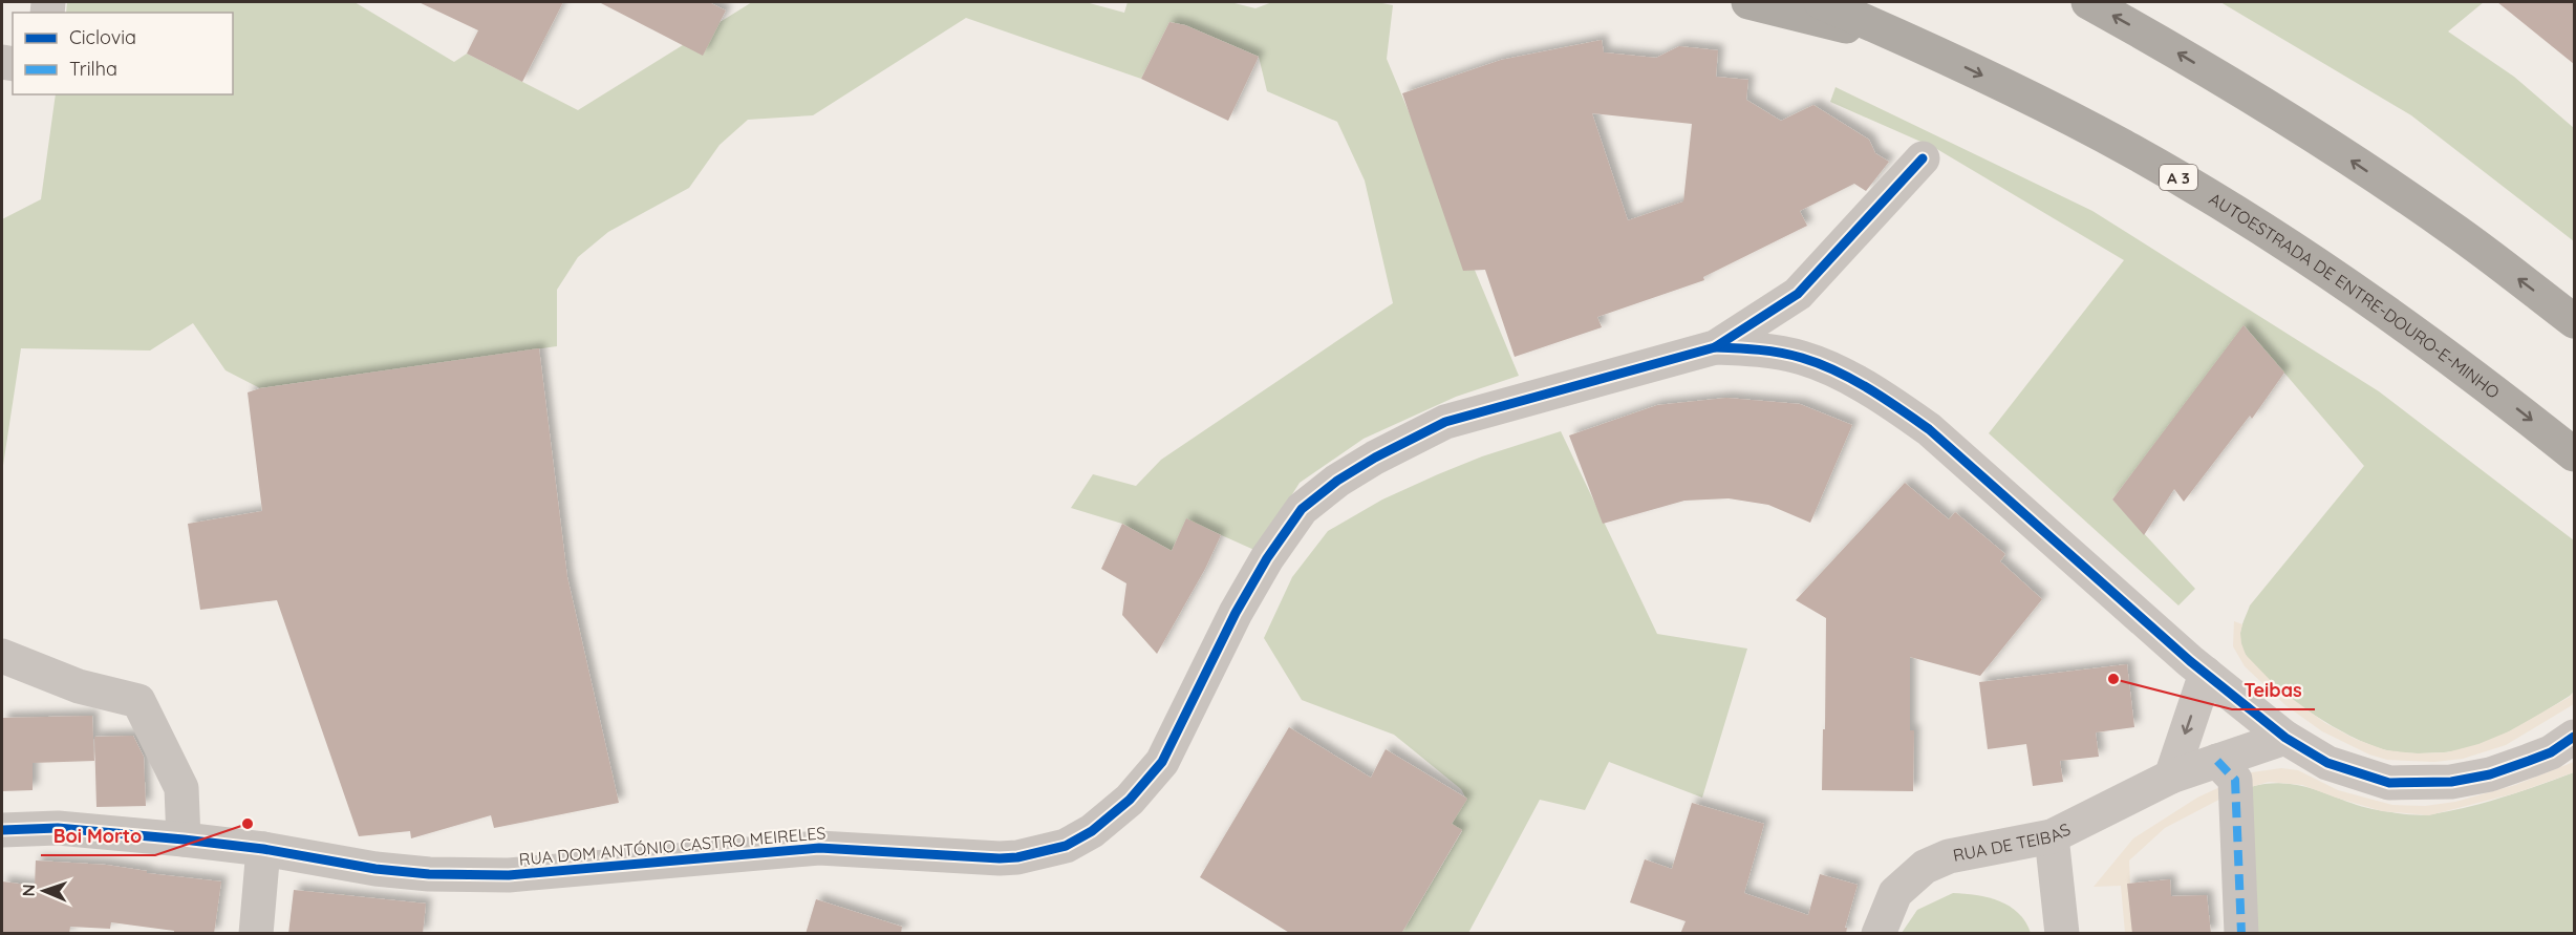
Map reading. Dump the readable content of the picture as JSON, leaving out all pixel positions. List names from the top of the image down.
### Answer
{
  "streets": {
    "highway": ["A 3", "AUTOESTRADA DE ENTRE-DOURO-E-MINHO"],
    "street": ["RUA DE TEIBAS", "RUA DOM ANTÓNIO CASTRO MEIRELES"]
  },
  "places": ["Teibas", "Boi Morto"],
  "legend": ["Ciclovia", "Trilha"],
  "north": "left"
}
